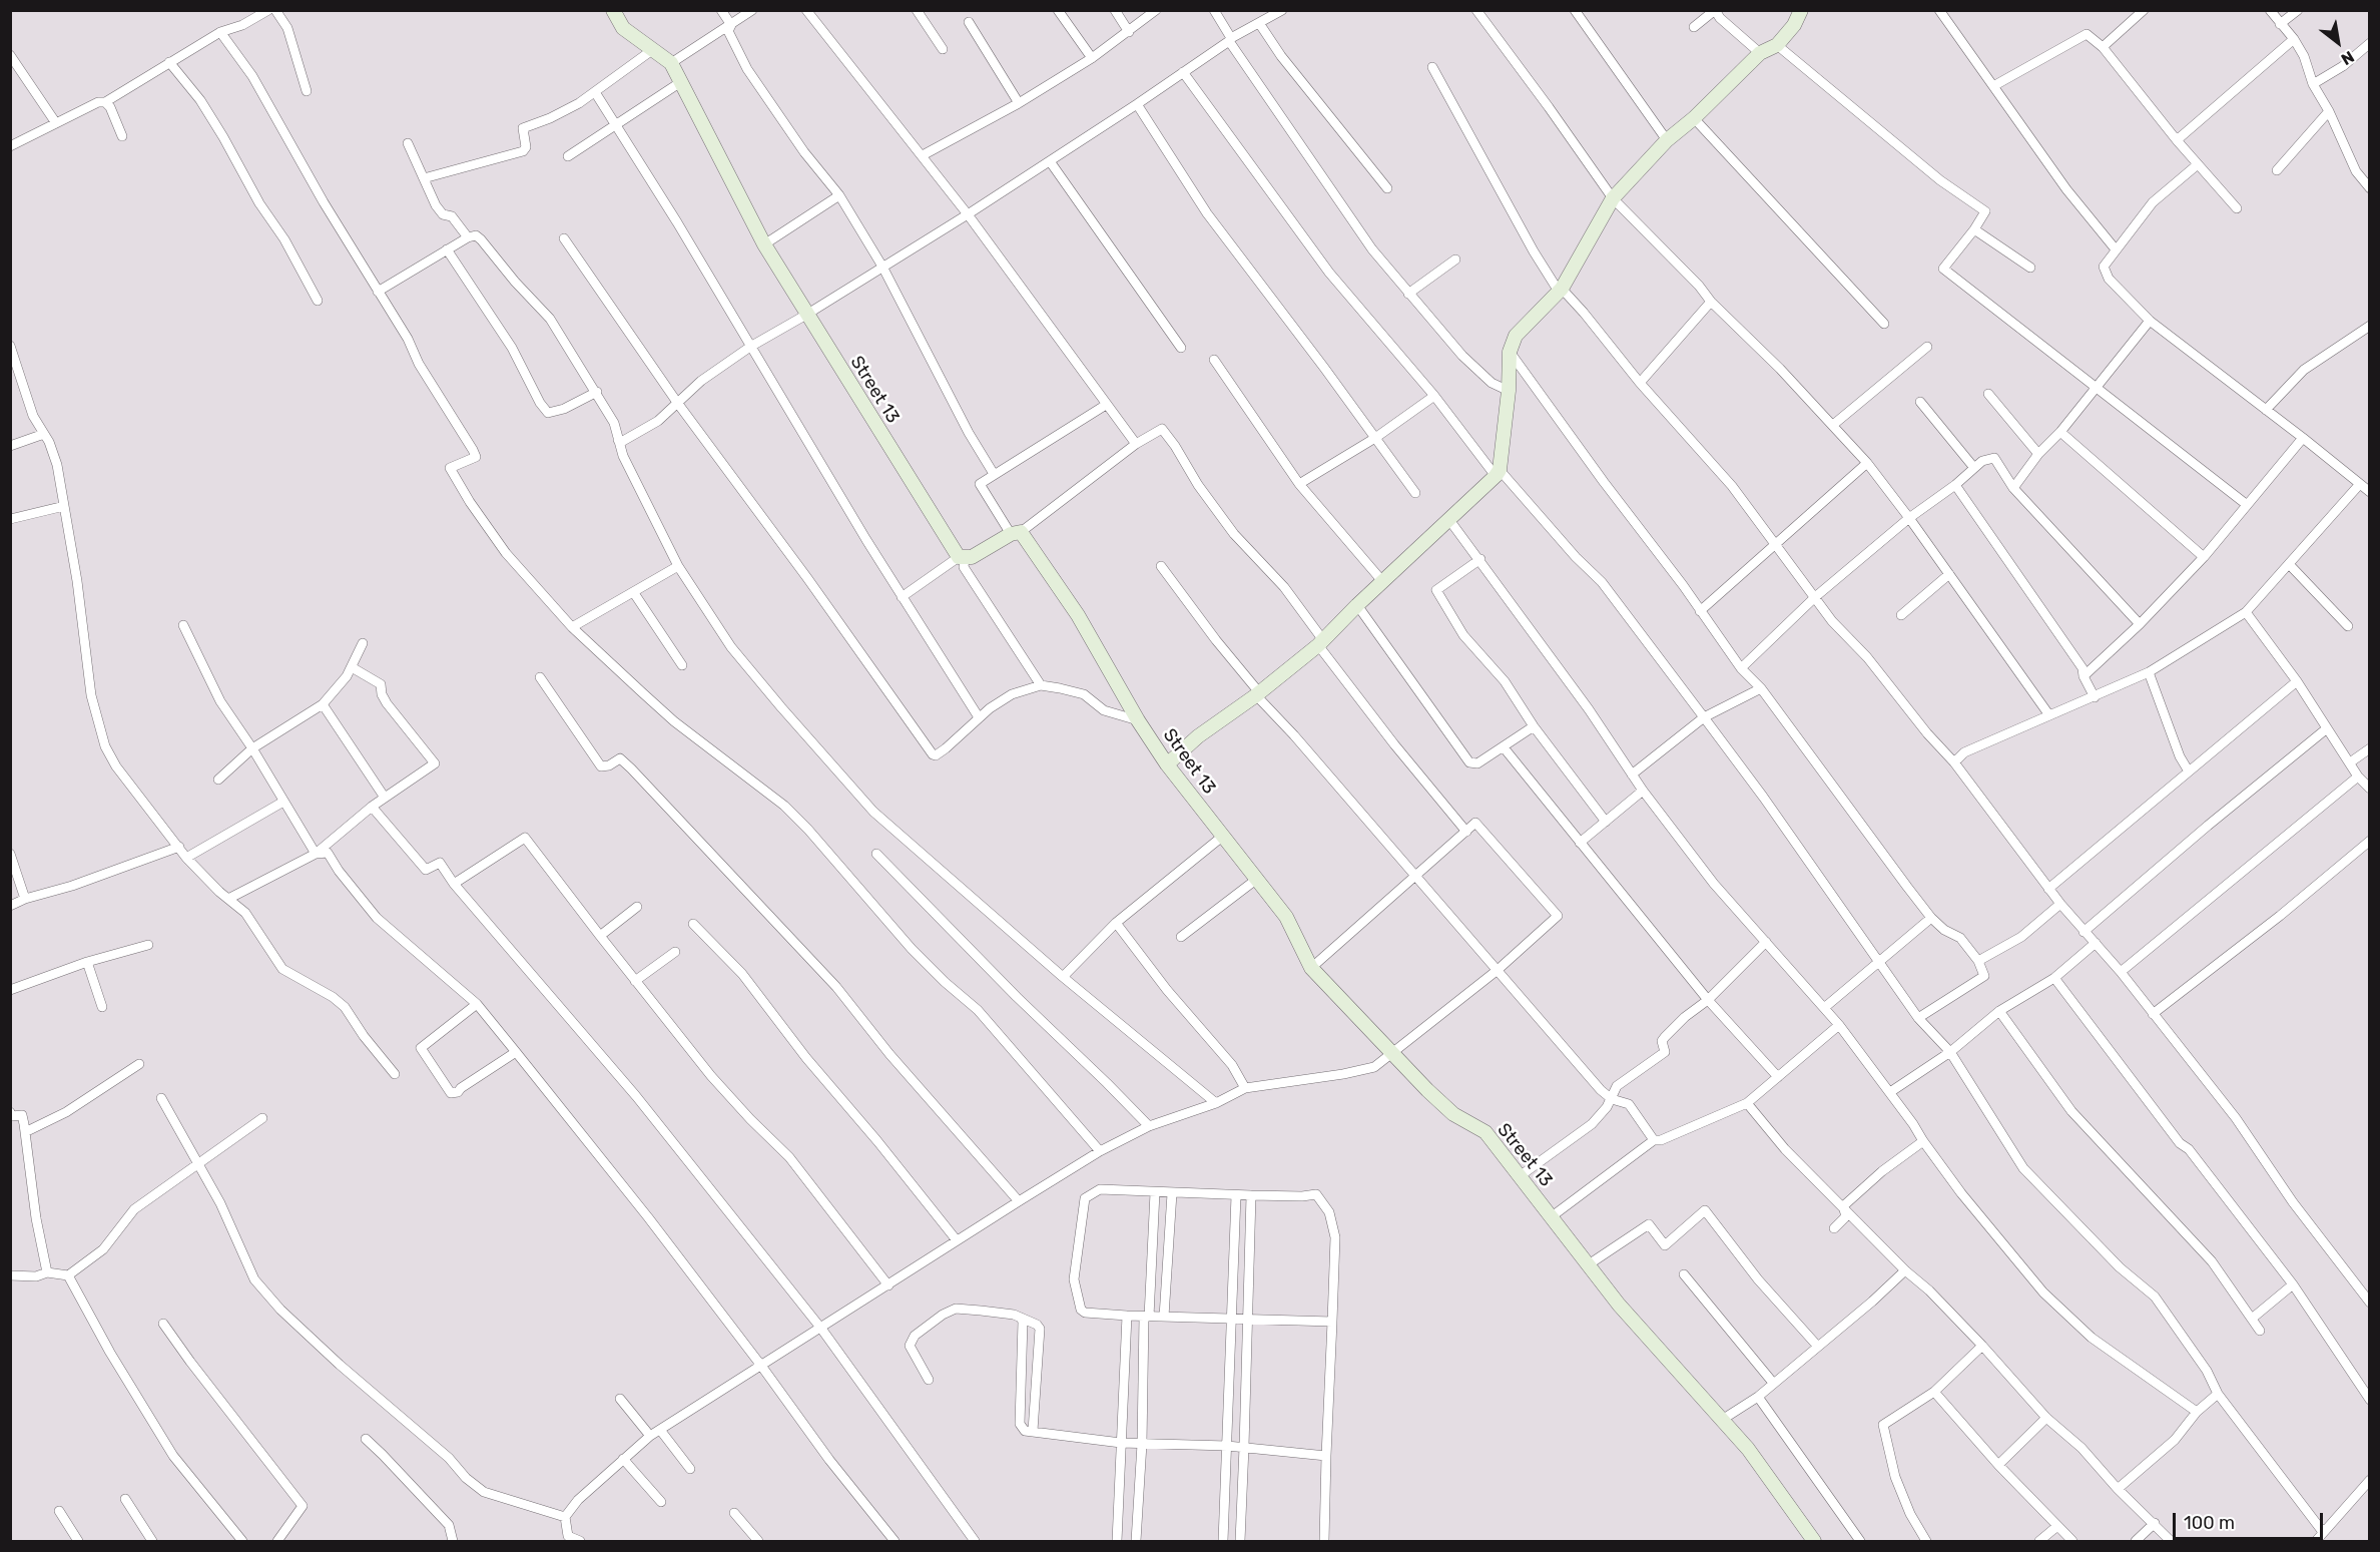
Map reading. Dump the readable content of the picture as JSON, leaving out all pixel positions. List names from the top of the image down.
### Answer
{
  "streets": {
    "street": ["Street 13"]
  },
  "scale_bar": "100 m",
  "north": "bottom right"
}
